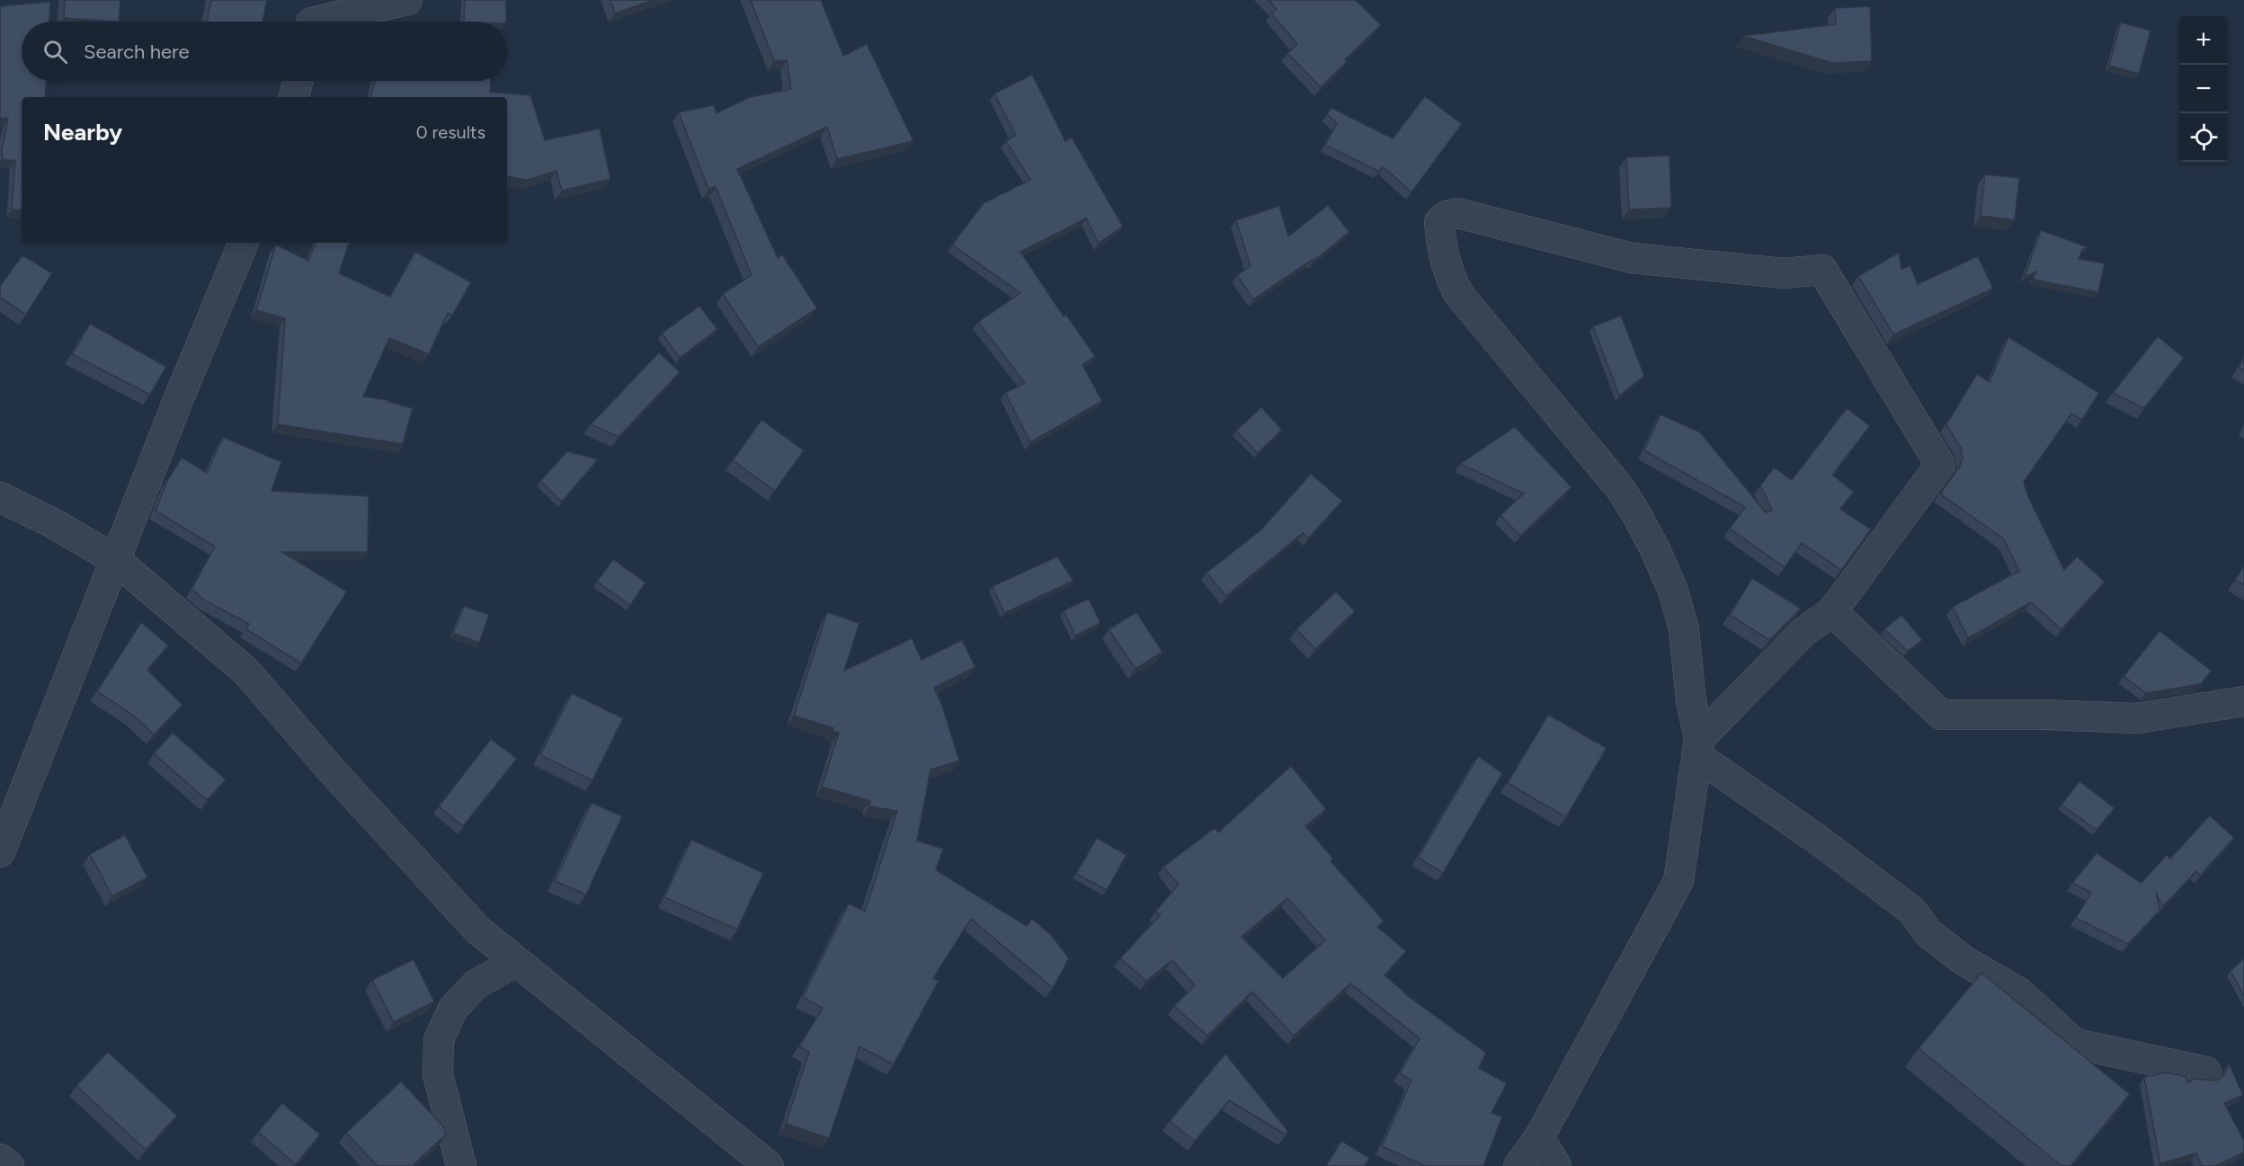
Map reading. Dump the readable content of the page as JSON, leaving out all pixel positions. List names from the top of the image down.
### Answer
{
  "page": {
    "map_buttons": ["+", "−"],
    "search": "Search here",
    "heading": ["Nearby", "0 results"]
  }
}
